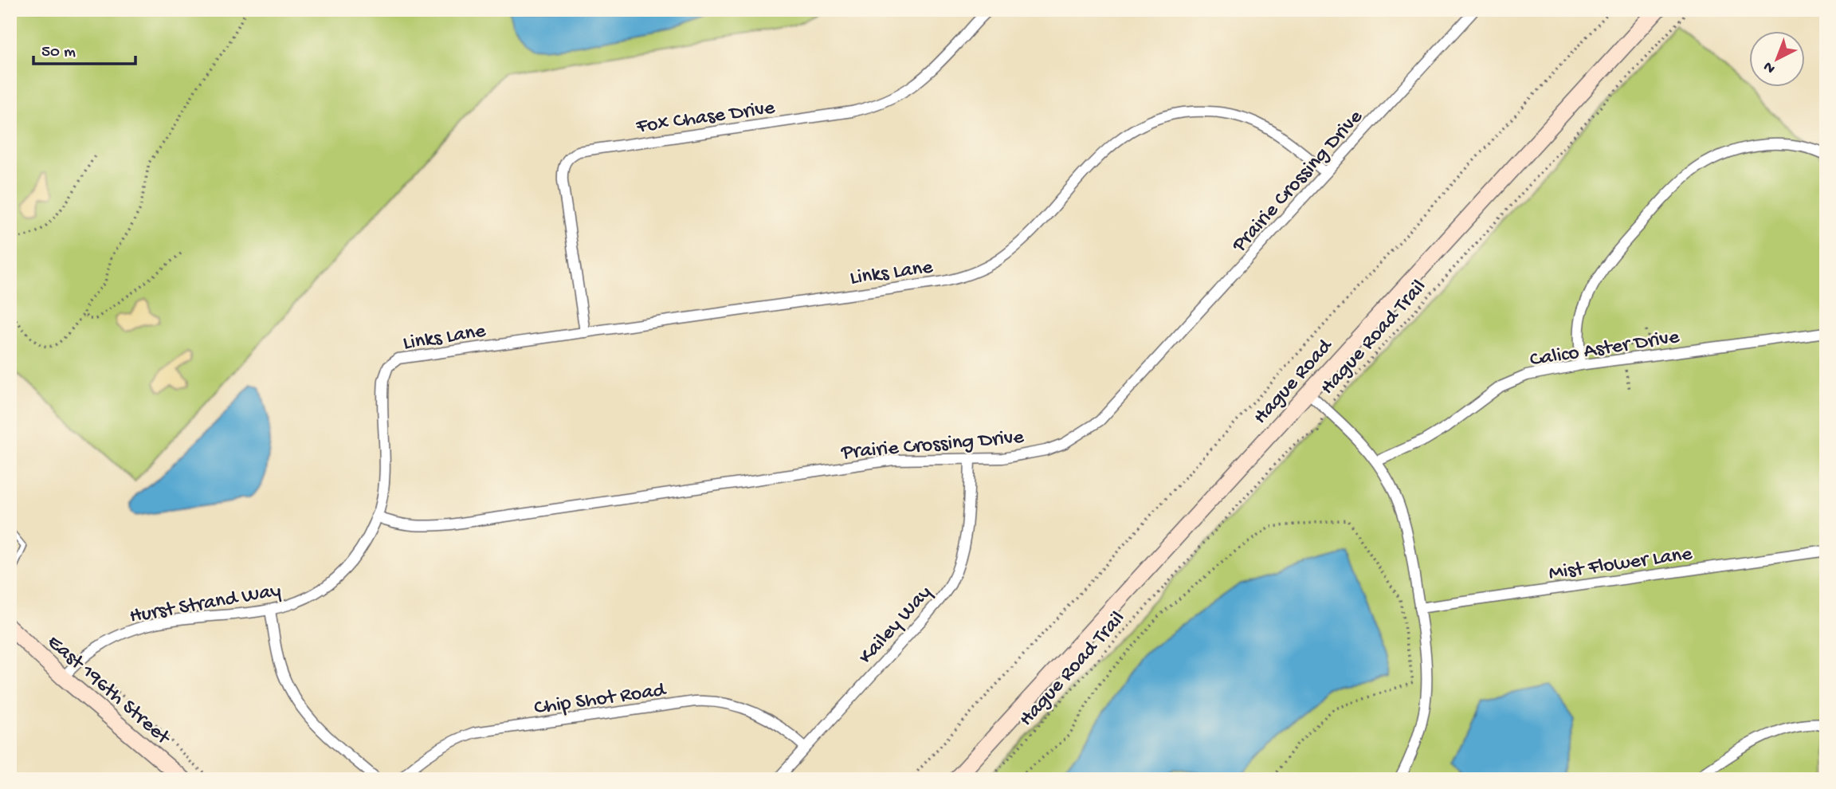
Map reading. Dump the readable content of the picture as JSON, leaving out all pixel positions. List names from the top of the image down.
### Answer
{
  "streets": {
    "main road": ["Hague Road", "East 196th Street"],
    "street": [
      "Fox Chase Drive",
      "Prairie Crossing Drive",
      "Links Lane",
      "Calico Aster Drive",
      "Mist Flower Lane",
      "Hurst Strand Way",
      "Kailey Way",
      "Chip Shot Road"
    ],
    "path": ["Hague Road Trail"]
  },
  "crossings": [
    ["Fox Chase Drive", "Links Lane"],
    ["Prairie Crossing Drive", "Links Lane"],
    ["Prairie Crossing Drive", "Hurst Strand Way"],
    ["Prairie Crossing Drive", "Kailey Way"],
    ["Links Lane", "Hurst Strand Way"],
    ["Hurst Strand Way", "East 196th Street"],
    ["Kailey Way", "Chip Shot Road"]
  ],
  "scale_bar": "50 m",
  "north": "bottom left"
}
